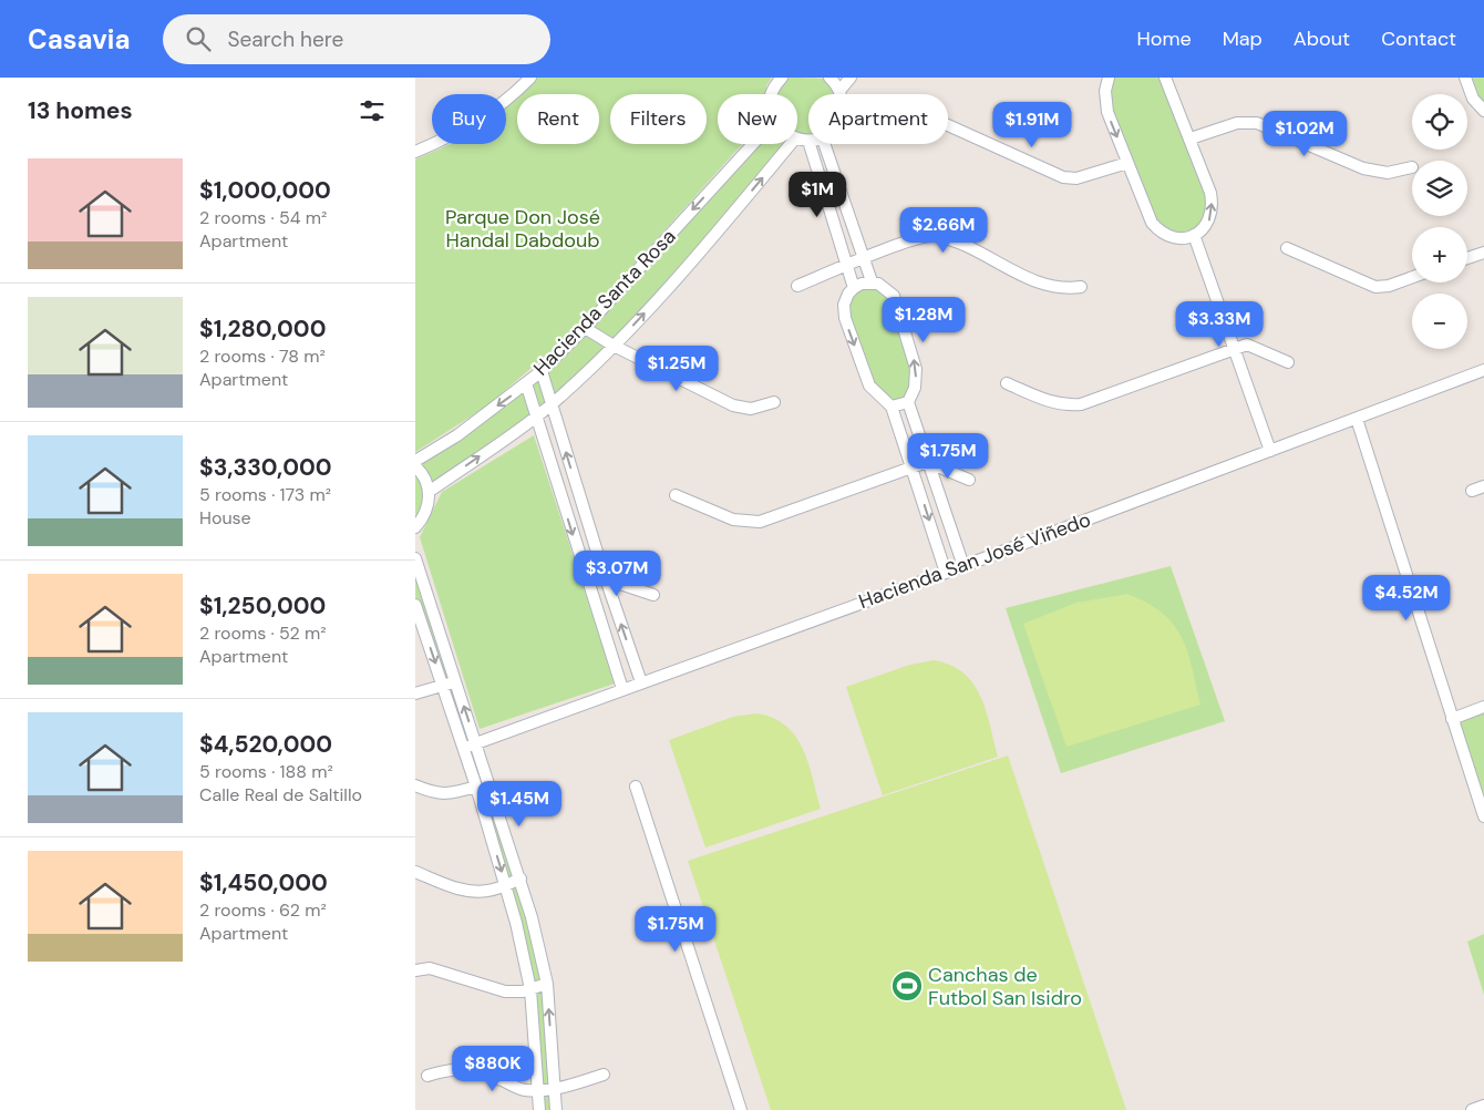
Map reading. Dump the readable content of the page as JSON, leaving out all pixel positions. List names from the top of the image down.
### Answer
{
  "streets": {
    "street": ["Hacienda Santa Rosa", "Hacienda San José Viñedo"]
  },
  "parks": ["Parque Don José Handal Dabdoub"],
  "places": {
    "sports": ["Canchas de Futbol San Isidro"]
  },
  "page": {
    "header": "Casavia",
    "search": "Search here",
    "nav": [
      "Home",
      "Map",
      "About",
      "Contact"
    ],
    "heading": "13 homes",
    "map_buttons": ["+", "−"],
    "chip": [
      "Buy",
      "Rent",
      "Filters",
      "New",
      "Apartment"
    ],
    "price": [
      "$1.91M",
      "$1.02M",
      "$1M",
      "$2.66M",
      "$1.28M",
      "$3.33M",
      "$1.25M",
      "$1.75M",
      "$3.07M",
      "$4.52M",
      "$1.45M",
      "$1.75M",
      "$880K"
    ],
    "list": [
      {
        "name": "$1,000,000",
        "note": "2 rooms · 54 m² · Apartment"
      },
      {
        "name": "$1,280,000",
        "note": "2 rooms · 78 m² · Apartment"
      },
      {
        "name": "$3,330,000",
        "note": "5 rooms · 173 m² · House"
      },
      {
        "name": "$1,250,000",
        "note": "2 rooms · 52 m² · Apartment"
      },
      {
        "name": "$4,520,000",
        "note": "5 rooms · 188 m² · Calle Real de Saltillo"
      },
      {
        "name": "$1,450,000",
        "note": "2 rooms · 62 m² · Apartment"
      }
    ]
  }
}
